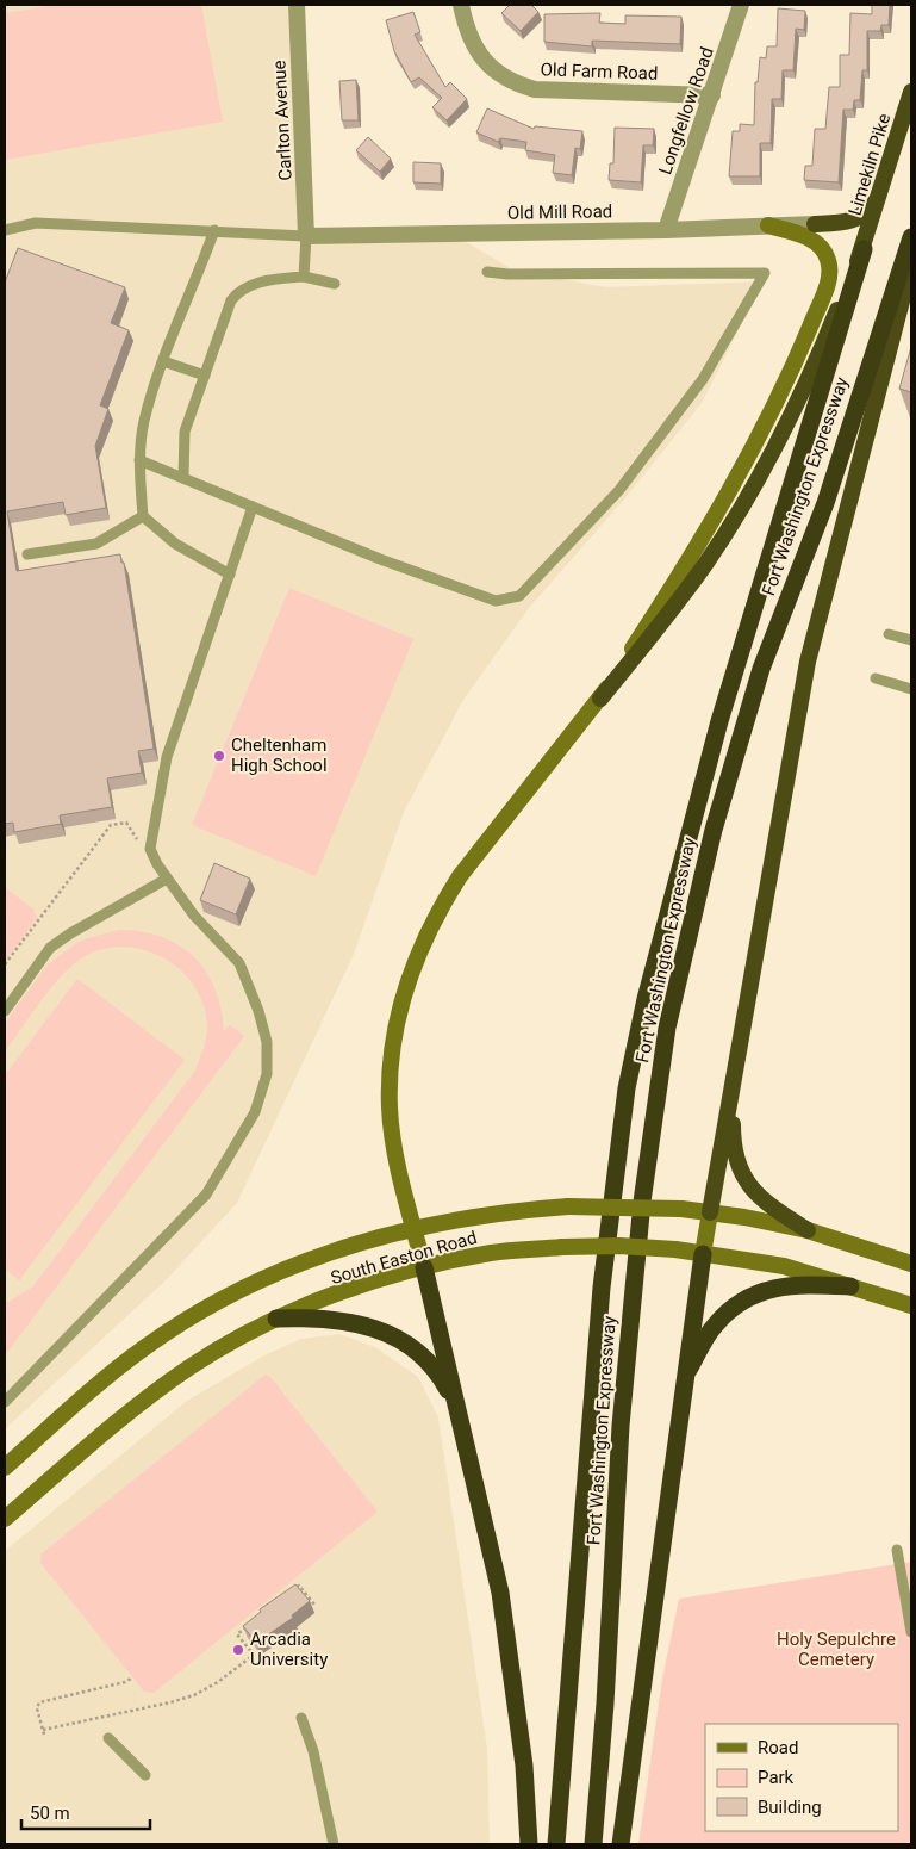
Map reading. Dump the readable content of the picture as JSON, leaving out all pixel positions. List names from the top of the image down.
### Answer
{
  "streets": {
    "highway": ["Limekiln Pike", "Fort Washington Expressway"],
    "main road": ["South Easton Road"],
    "street": [
      "Old Farm Road",
      "Longfellow Road",
      "Carlton Avenue",
      "Old Mill Road"
    ]
  },
  "crossings": [
    ["Old Farm Road", "Longfellow Road"],
    ["Longfellow Road", "Old Mill Road"],
    ["Carlton Avenue", "Old Mill Road"],
    ["Limekiln Pike", "Fort Washington Expressway"]
  ],
  "parks": ["Holy Sepulchre Cemetery"],
  "places": ["Cheltenham High School", "Arcadia University"],
  "legend": ["Road", "Park", "Building"],
  "scale_bar": "50 m"
}
